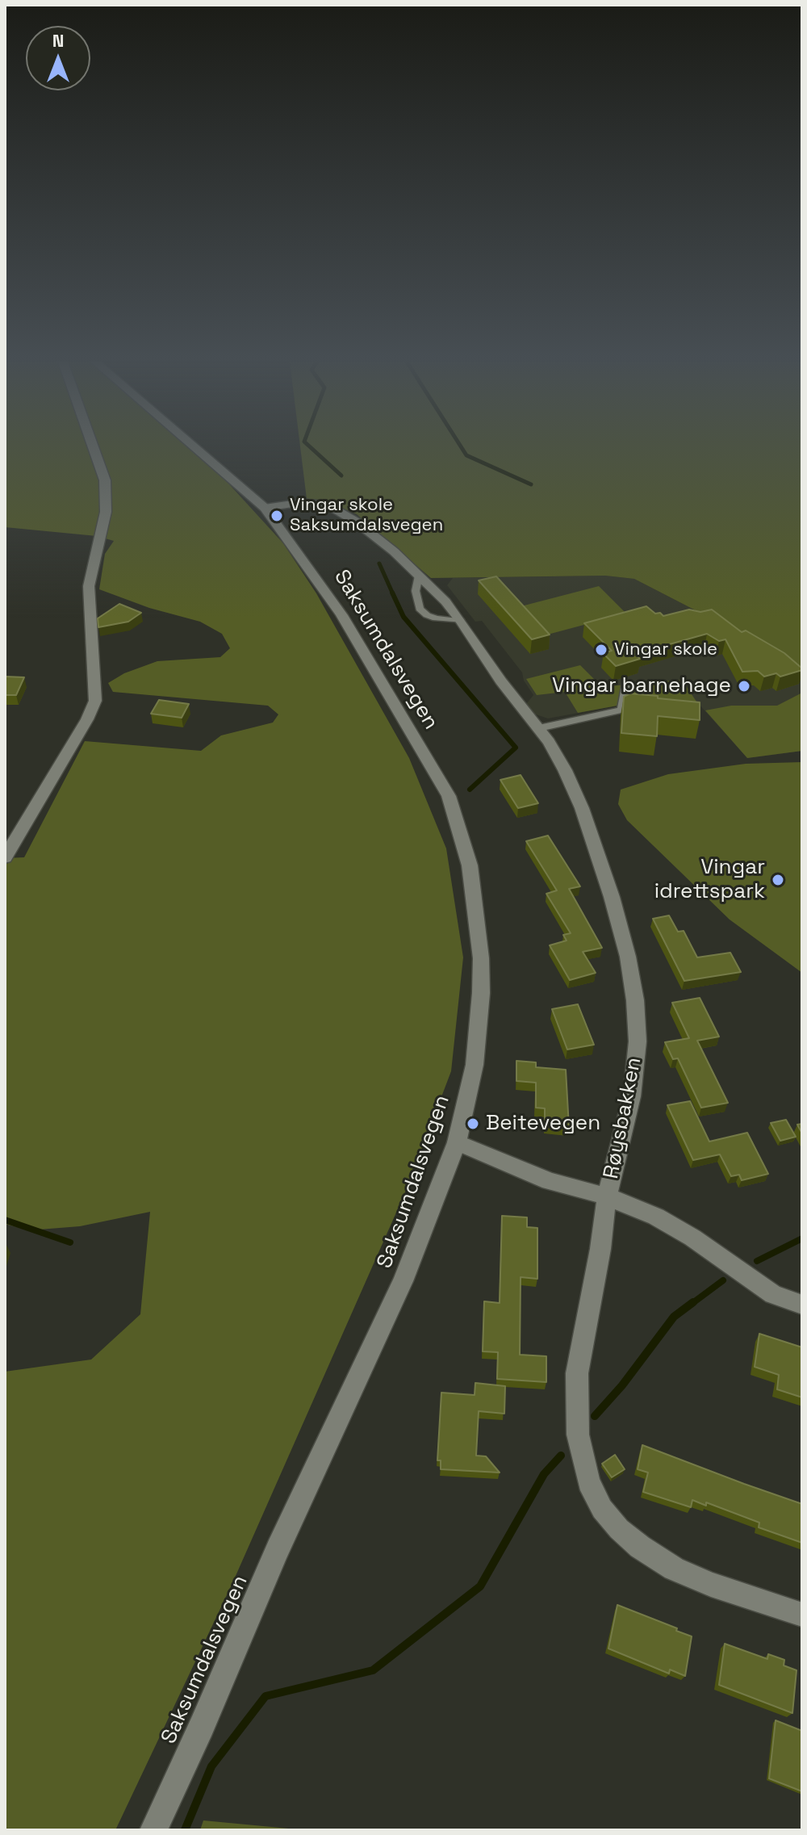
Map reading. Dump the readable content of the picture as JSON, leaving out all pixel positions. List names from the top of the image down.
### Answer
{
  "streets": {
    "street": ["Saksumdalsvegen", "Røysbakken"]
  },
  "crossings": [
    ["Saksumdalsvegen", "Røysbakken"]
  ],
  "places": [
    "Vingar skole Saksumdalsvegen",
    "Vingar skole",
    "Vingar barnehage",
    "Vingar idrettspark",
    "Beitevegen"
  ],
  "north": "top"
}
